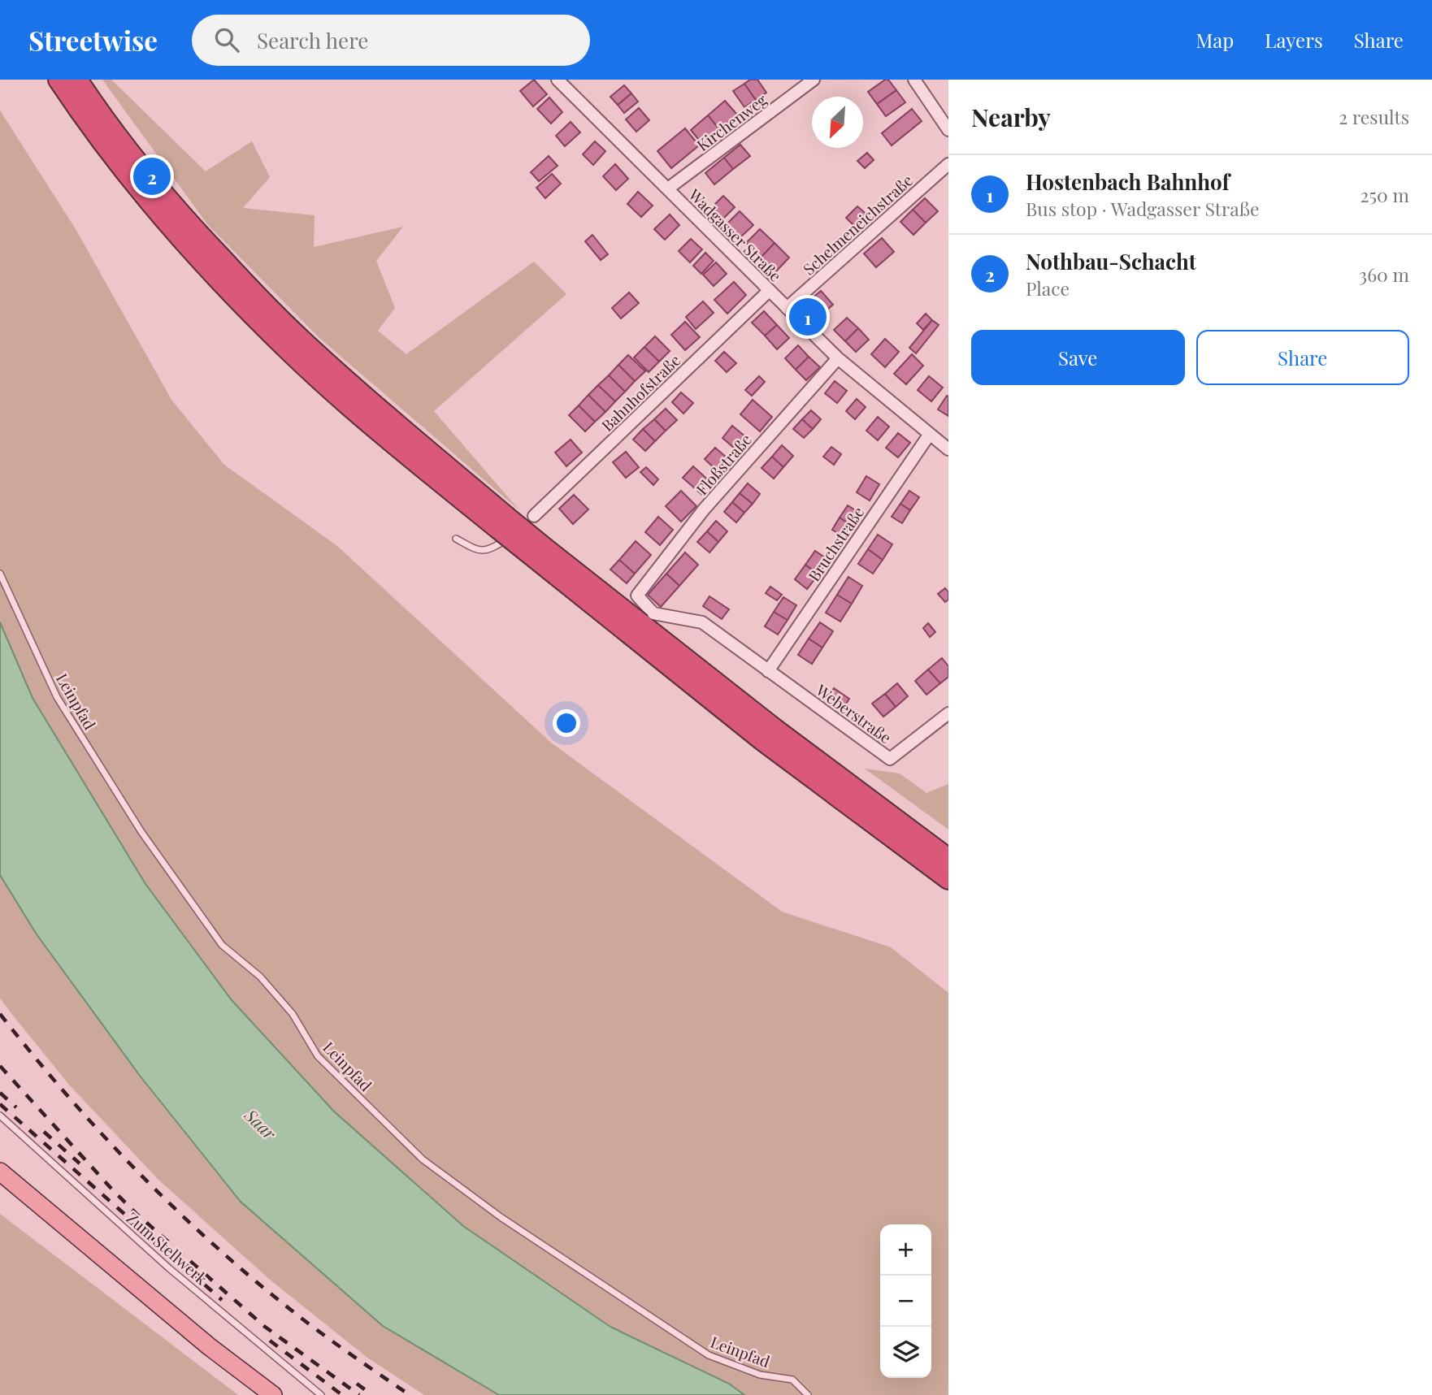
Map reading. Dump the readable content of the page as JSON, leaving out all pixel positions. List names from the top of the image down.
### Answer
{
  "streets": {
    "street": [
      "Kirchenweg",
      "Schelmeneichstraße",
      "Wadgasser Straße",
      "Bahnhofstraße",
      "Floßstraße",
      "Bruchstraße",
      "Weberstraße"
    ],
    "lane": ["Leinpfad", "Zum Stellwerk"]
  },
  "crossings": [
    ["Kirchenweg", "Wadgasser Straße"],
    ["Schelmeneichstraße", "Wadgasser Straße"],
    ["Wadgasser Straße", "Bahnhofstraße"],
    ["Wadgasser Straße", "Floßstraße"],
    ["Wadgasser Straße", "Bruchstraße"],
    ["Floßstraße", "Bruchstraße"],
    ["Floßstraße", "Weberstraße"],
    ["Bruchstraße", "Weberstraße"]
  ],
  "water": ["Saar"],
  "north": "bottom left",
  "page": {
    "header": "Streetwise",
    "search": "Search here",
    "nav": ["Map", "Layers", "Share"],
    "heading": ["Nearby", "2 results"],
    "list": [
      {
        "mark": "1",
        "name": "Hostenbach Bahnhof",
        "note": "Bus stop · Wadgasser Straße",
        "value": "250 m"
      },
      {
        "mark": "2",
        "name": "Nothbau-Schacht",
        "note": "Place",
        "value": "360 m"
      }
    ],
    "pins": ["2", "1"],
    "buttons": ["Save", "Share"],
    "map_buttons": ["+", "−"]
  }
}
